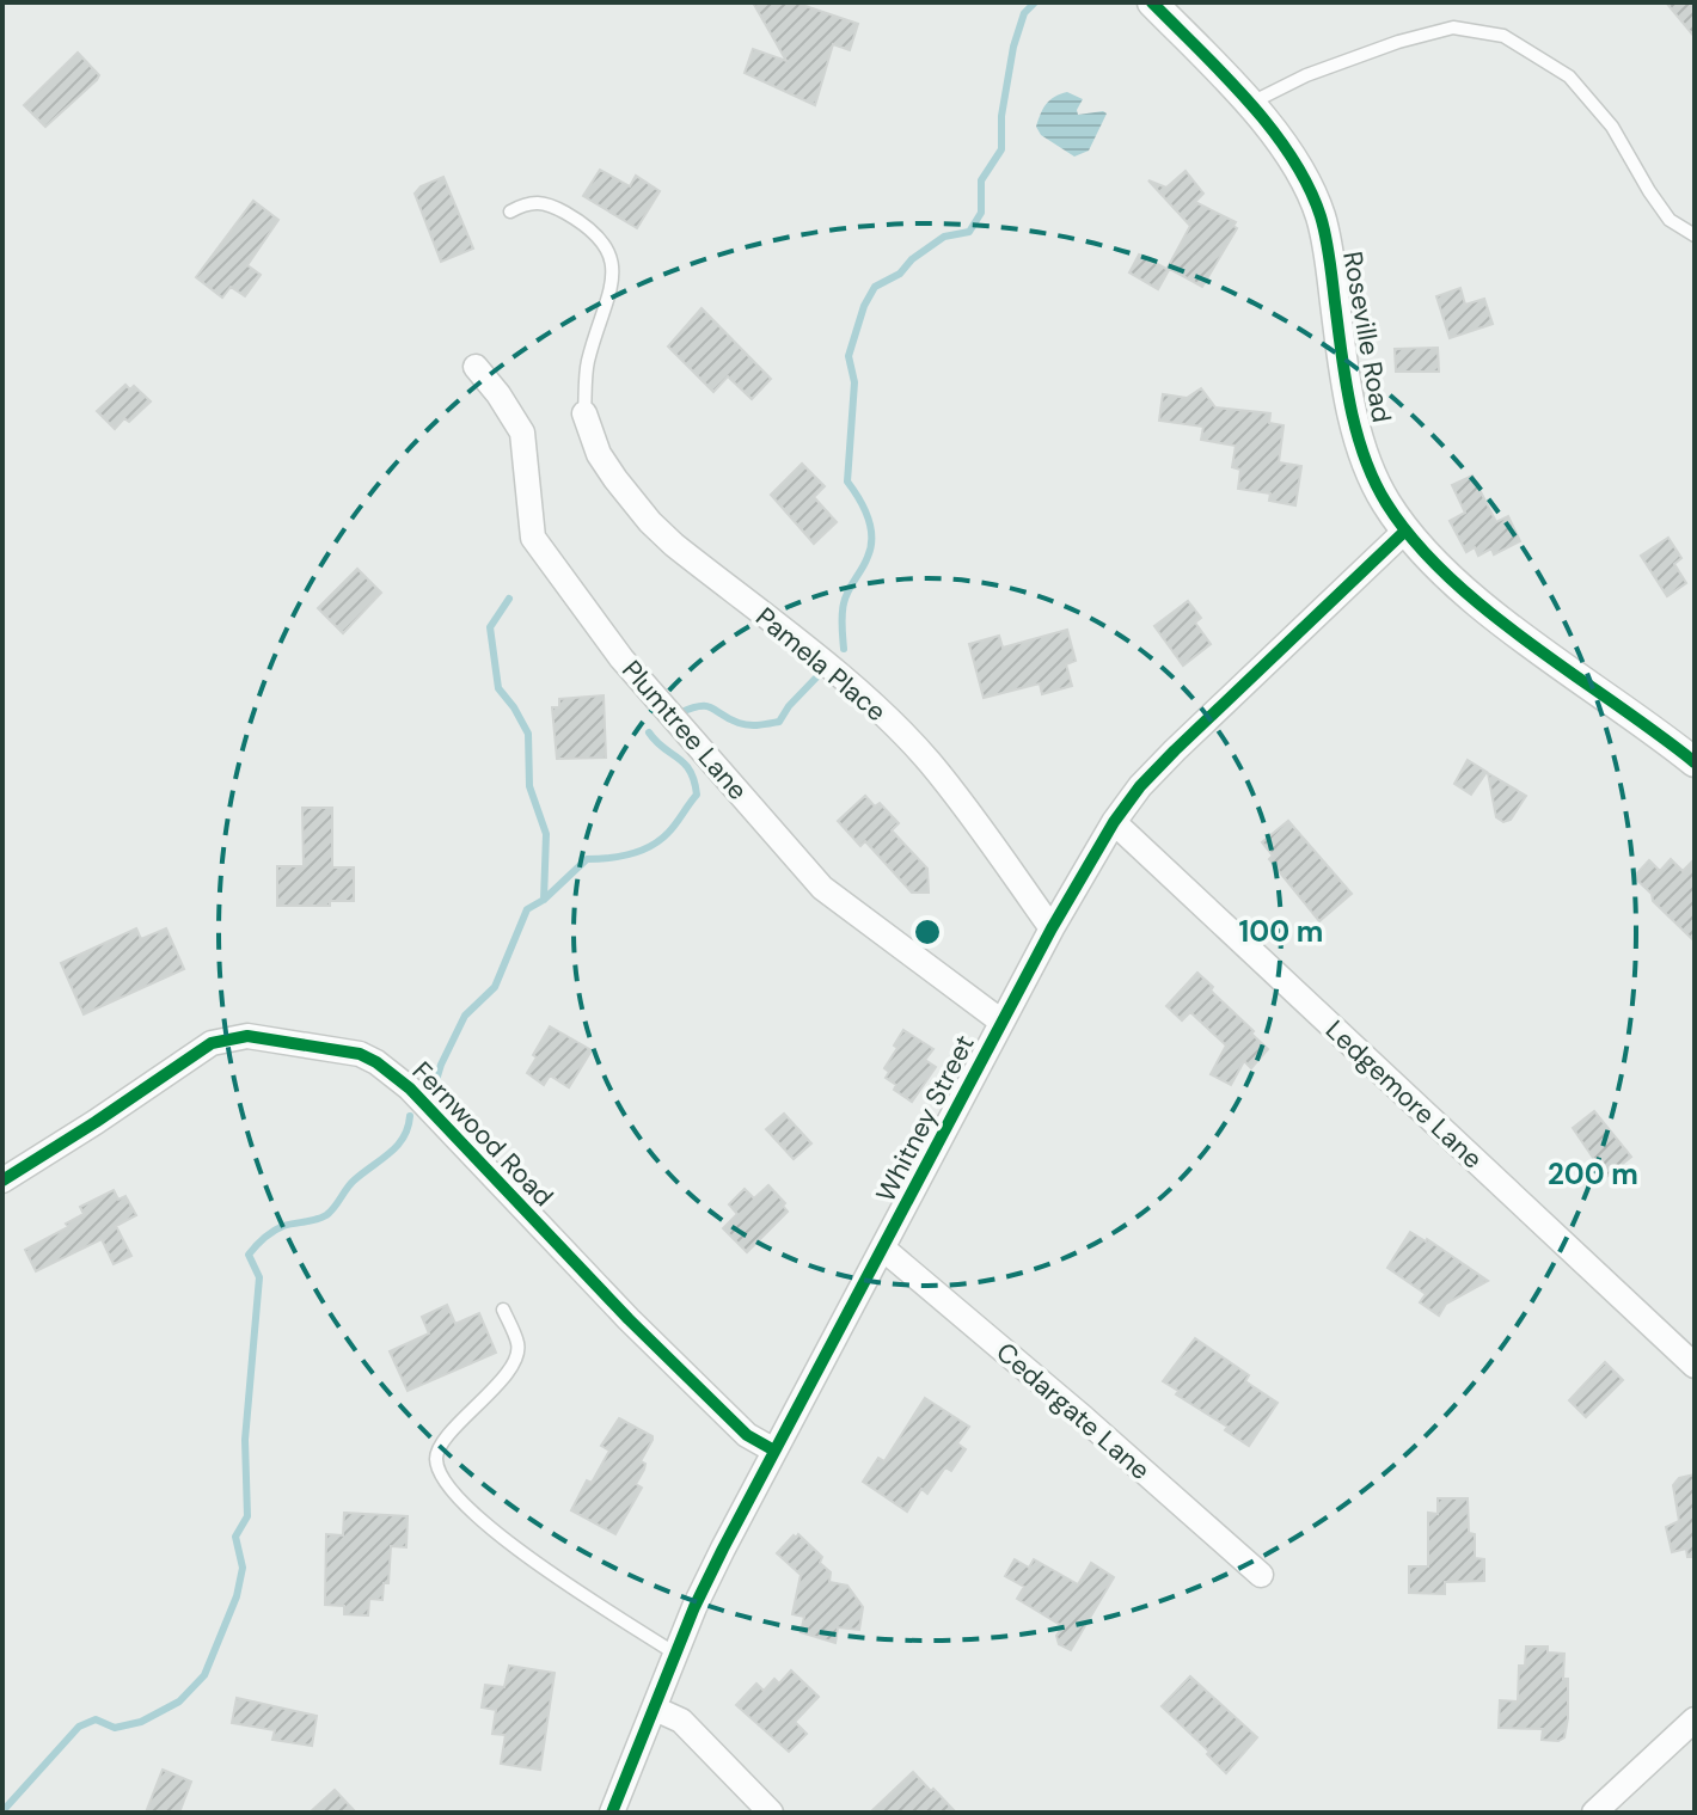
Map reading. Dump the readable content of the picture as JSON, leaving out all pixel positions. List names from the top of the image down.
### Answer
{
  "streets": {
    "street": [
      "Roseville Road",
      "Pamela Place",
      "Plumtree Lane",
      "Ledgemore Lane",
      "Whitney Street",
      "Fernwood Road",
      "Cedargate Lane"
    ]
  },
  "crossings": [
    ["Roseville Road", "Whitney Street"],
    ["Pamela Place", "Whitney Street"],
    ["Plumtree Lane", "Whitney Street"],
    ["Ledgemore Lane", "Whitney Street"],
    ["Whitney Street", "Fernwood Road"],
    ["Whitney Street", "Cedargate Lane"]
  ],
  "rings": ["100 m", "200 m"]
}
